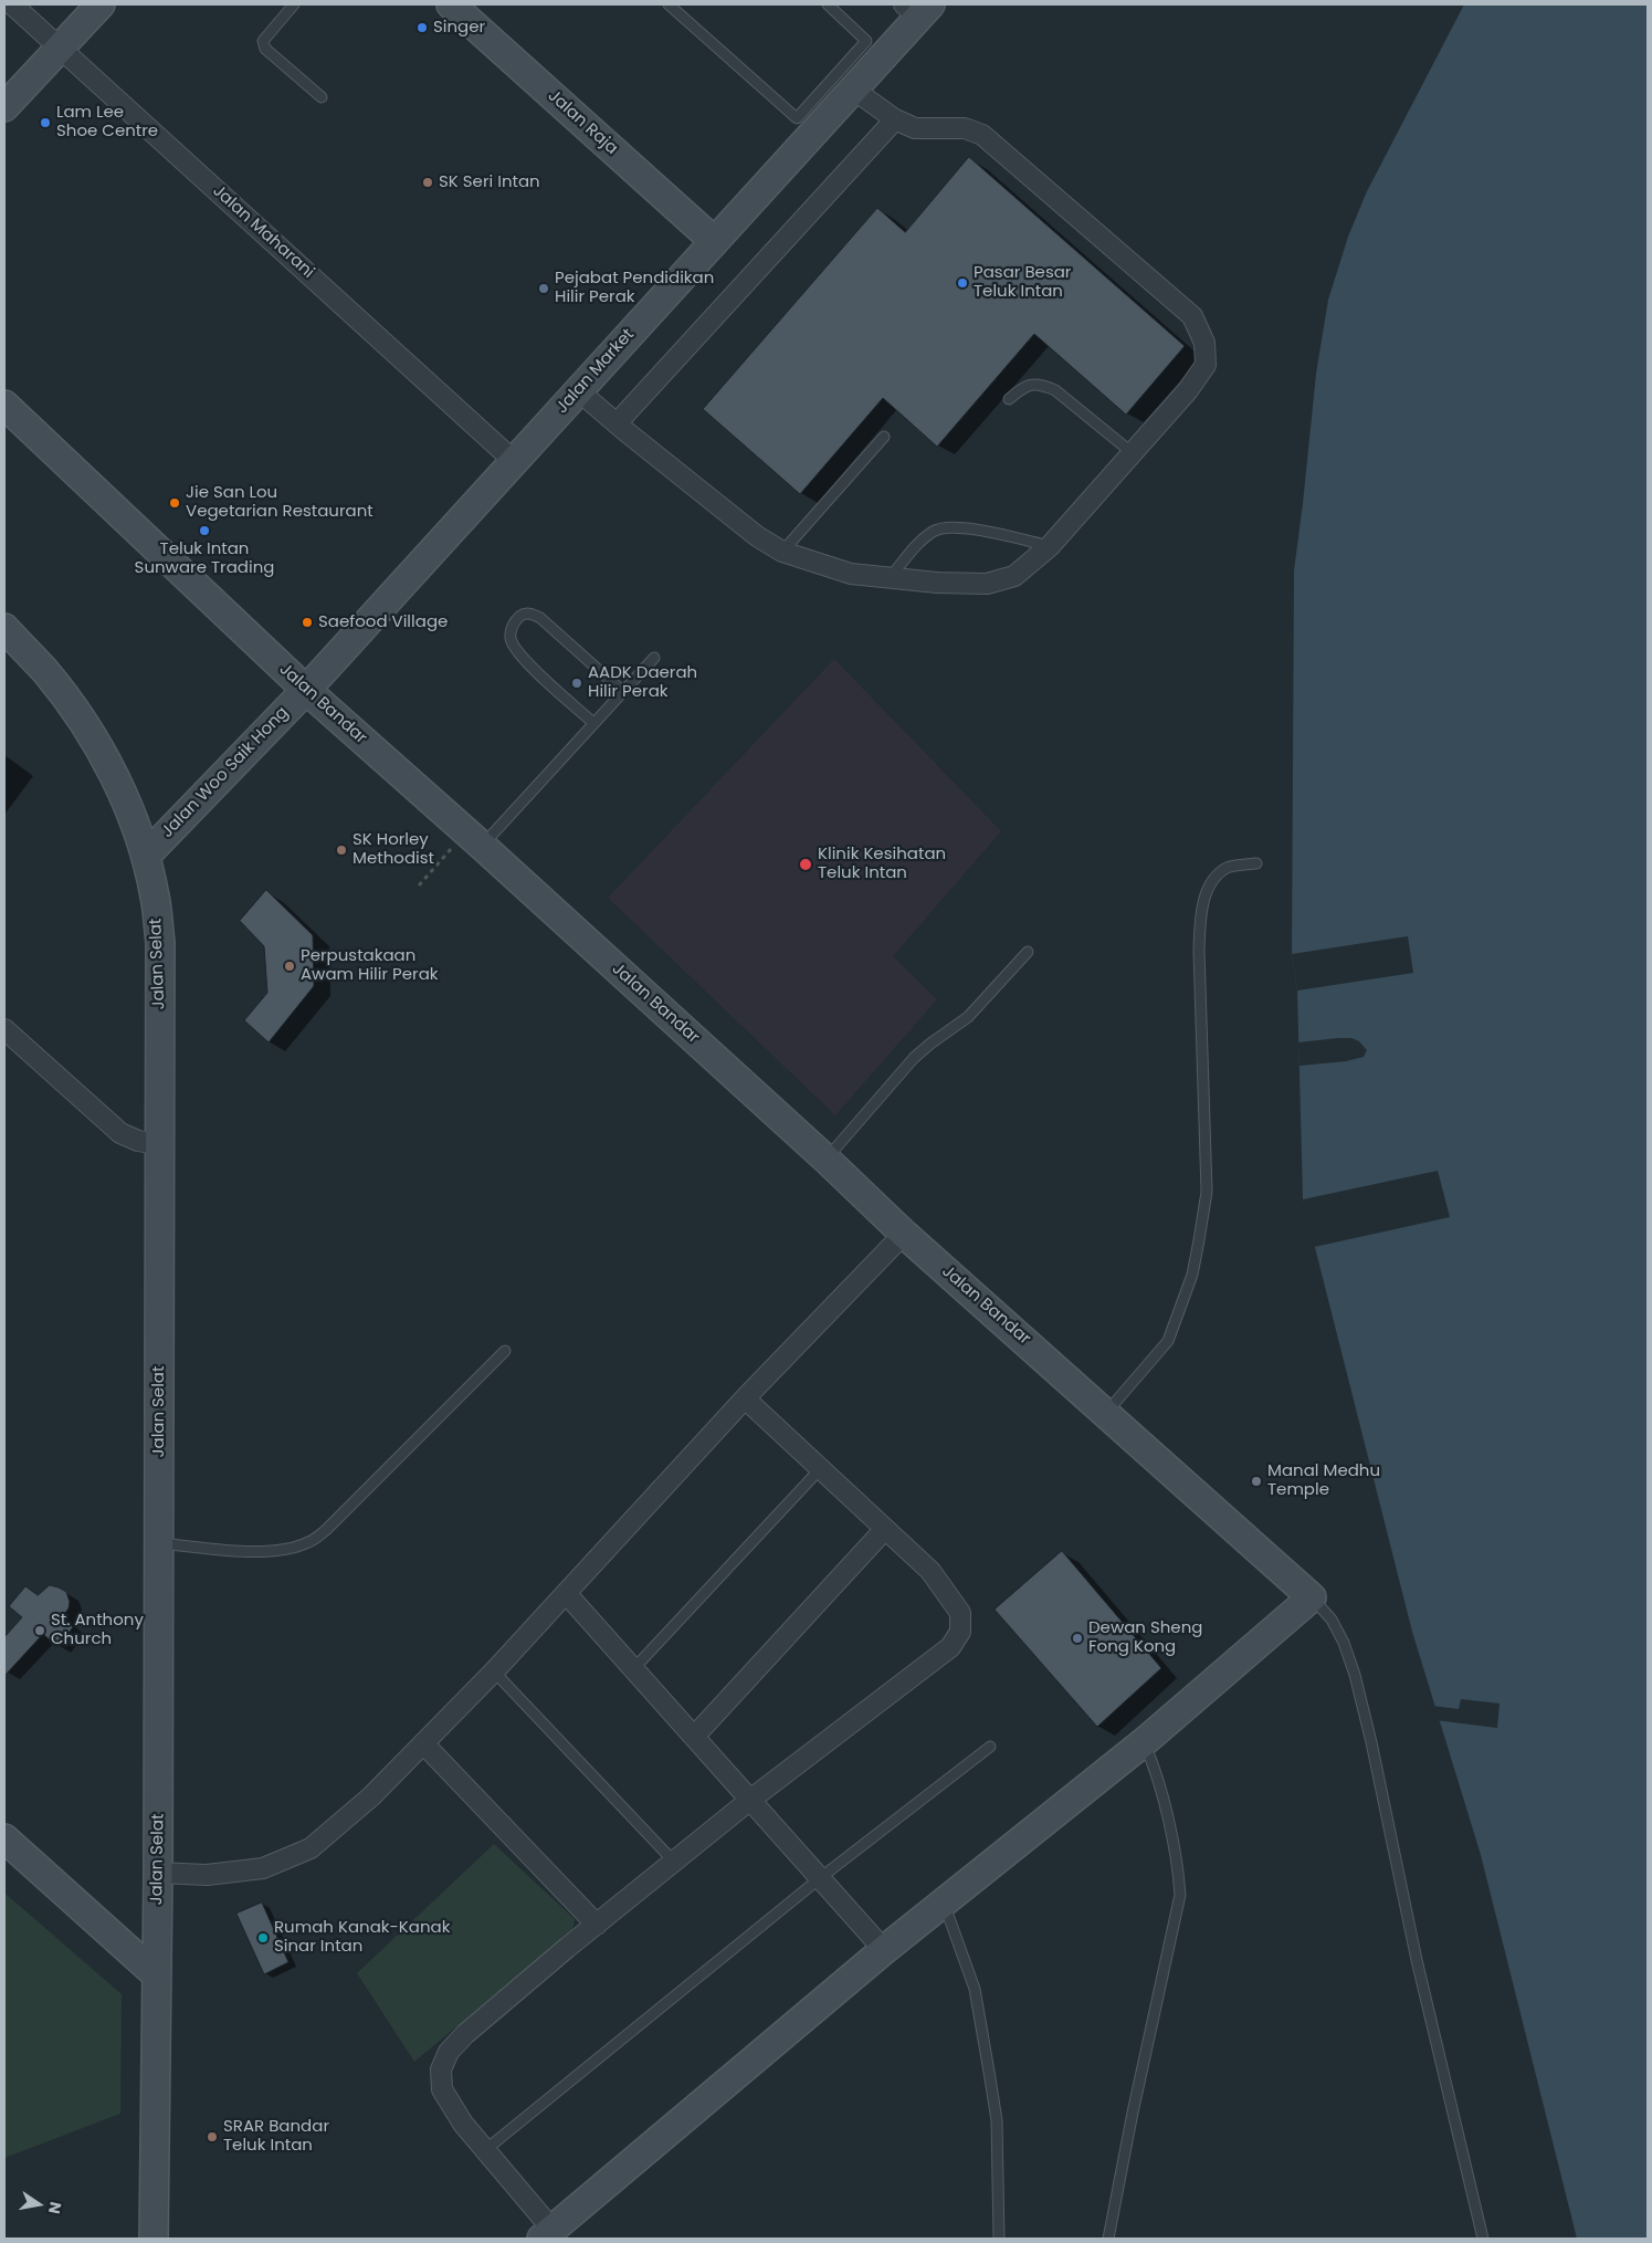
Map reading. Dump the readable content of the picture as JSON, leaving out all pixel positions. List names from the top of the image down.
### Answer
{
  "streets": {
    "street": [
      "Jalan Raja",
      "Jalan Maharani",
      "Jalan Market",
      "Jalan Bandar",
      "Jalan Woo Saik Hong",
      "Jalan Selat"
    ]
  },
  "crossings": [
    ["Jalan Raja", "Jalan Market"],
    ["Jalan Maharani", "Jalan Market"],
    ["Jalan Market", "Jalan Bandar"],
    ["Jalan Market", "Jalan Woo Saik Hong"],
    ["Jalan Bandar", "Jalan Woo Saik Hong"],
    ["Jalan Woo Saik Hong", "Jalan Selat"]
  ],
  "places": [
    "Singer",
    "Lam Lee Shoe Centre",
    "SK Seri Intan",
    "Pasar Besar Teluk Intan",
    "Pejabat Pendidikan Hilir Perak",
    "Jie San Lou Vegetarian Restaurant",
    "Teluk Intan Sunware Trading",
    "Saefood Village",
    "AADK Daerah Hilir Perak",
    "SK Horley Methodist",
    "Klinik Kesihatan Teluk Intan",
    "Perpustakaan Awam Hilir Perak",
    "Manal Medhu Temple",
    "St. Anthony Church",
    "Dewan Sheng Fong Kong",
    "Rumah Kanak-Kanak Sinar Intan",
    "SRAR Bandar Teluk Intan"
  ],
  "north": "right"
}
